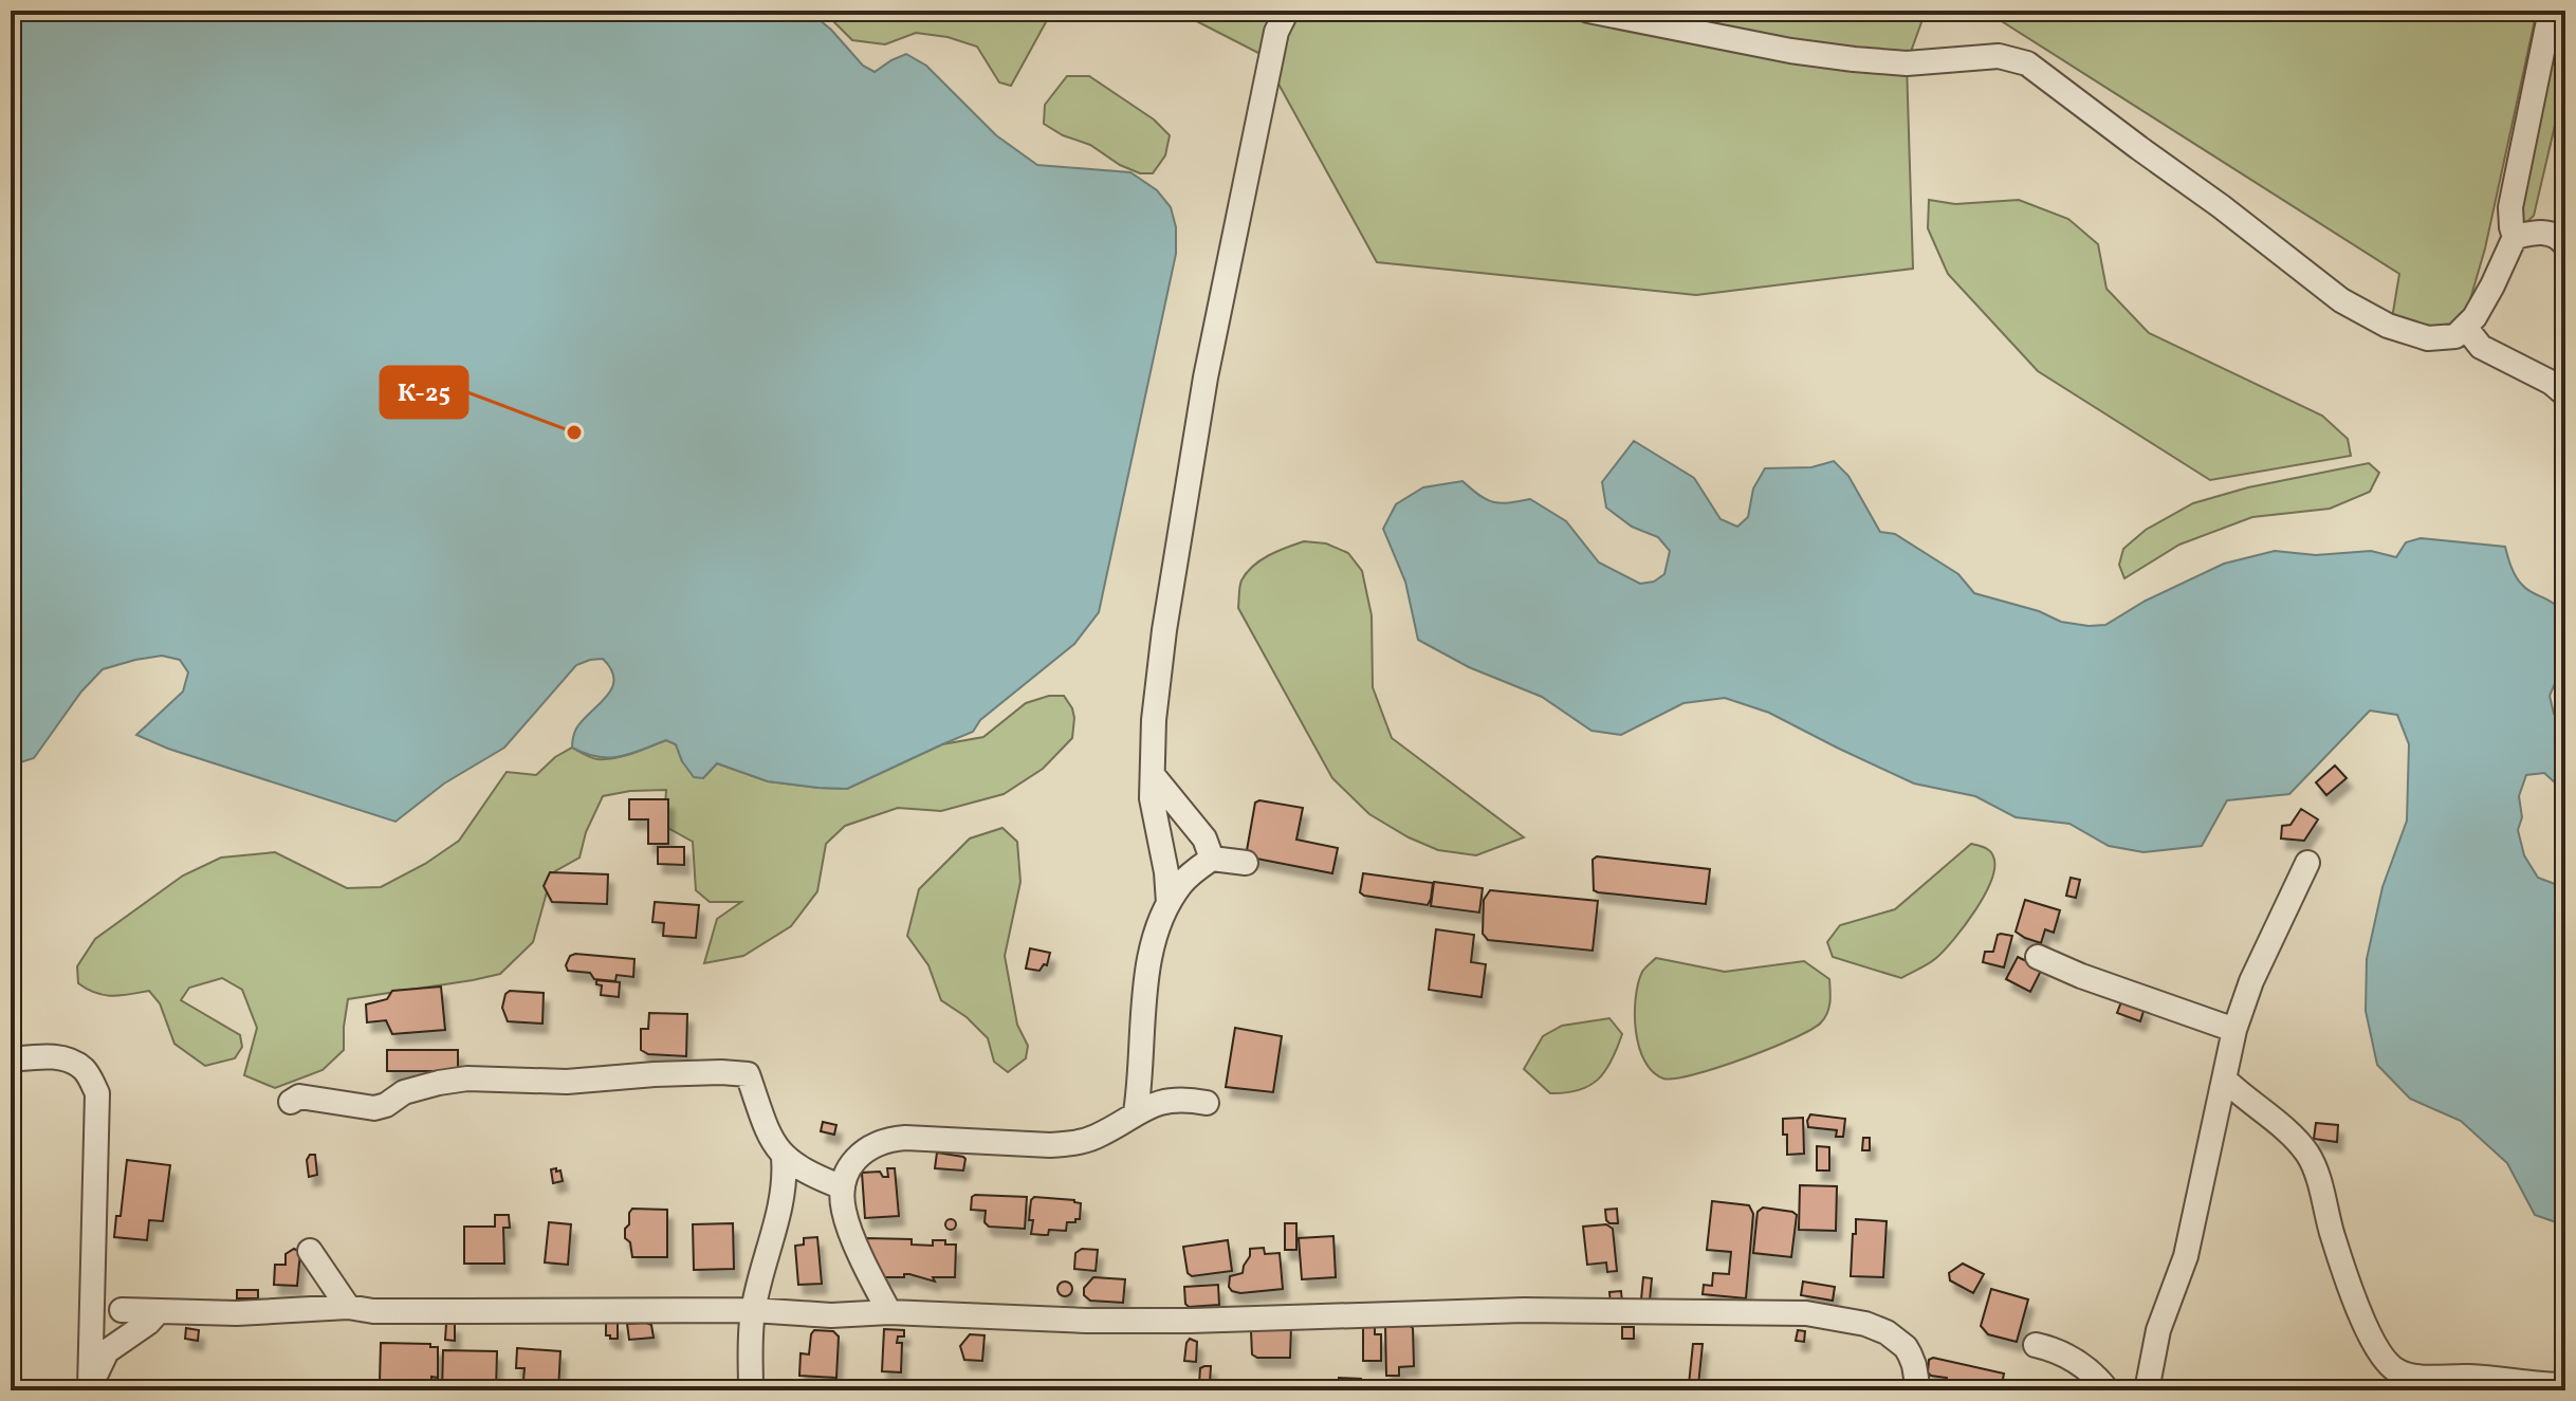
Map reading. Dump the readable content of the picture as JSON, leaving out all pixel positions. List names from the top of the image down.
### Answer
{
  "places": ["К-25"]
}
